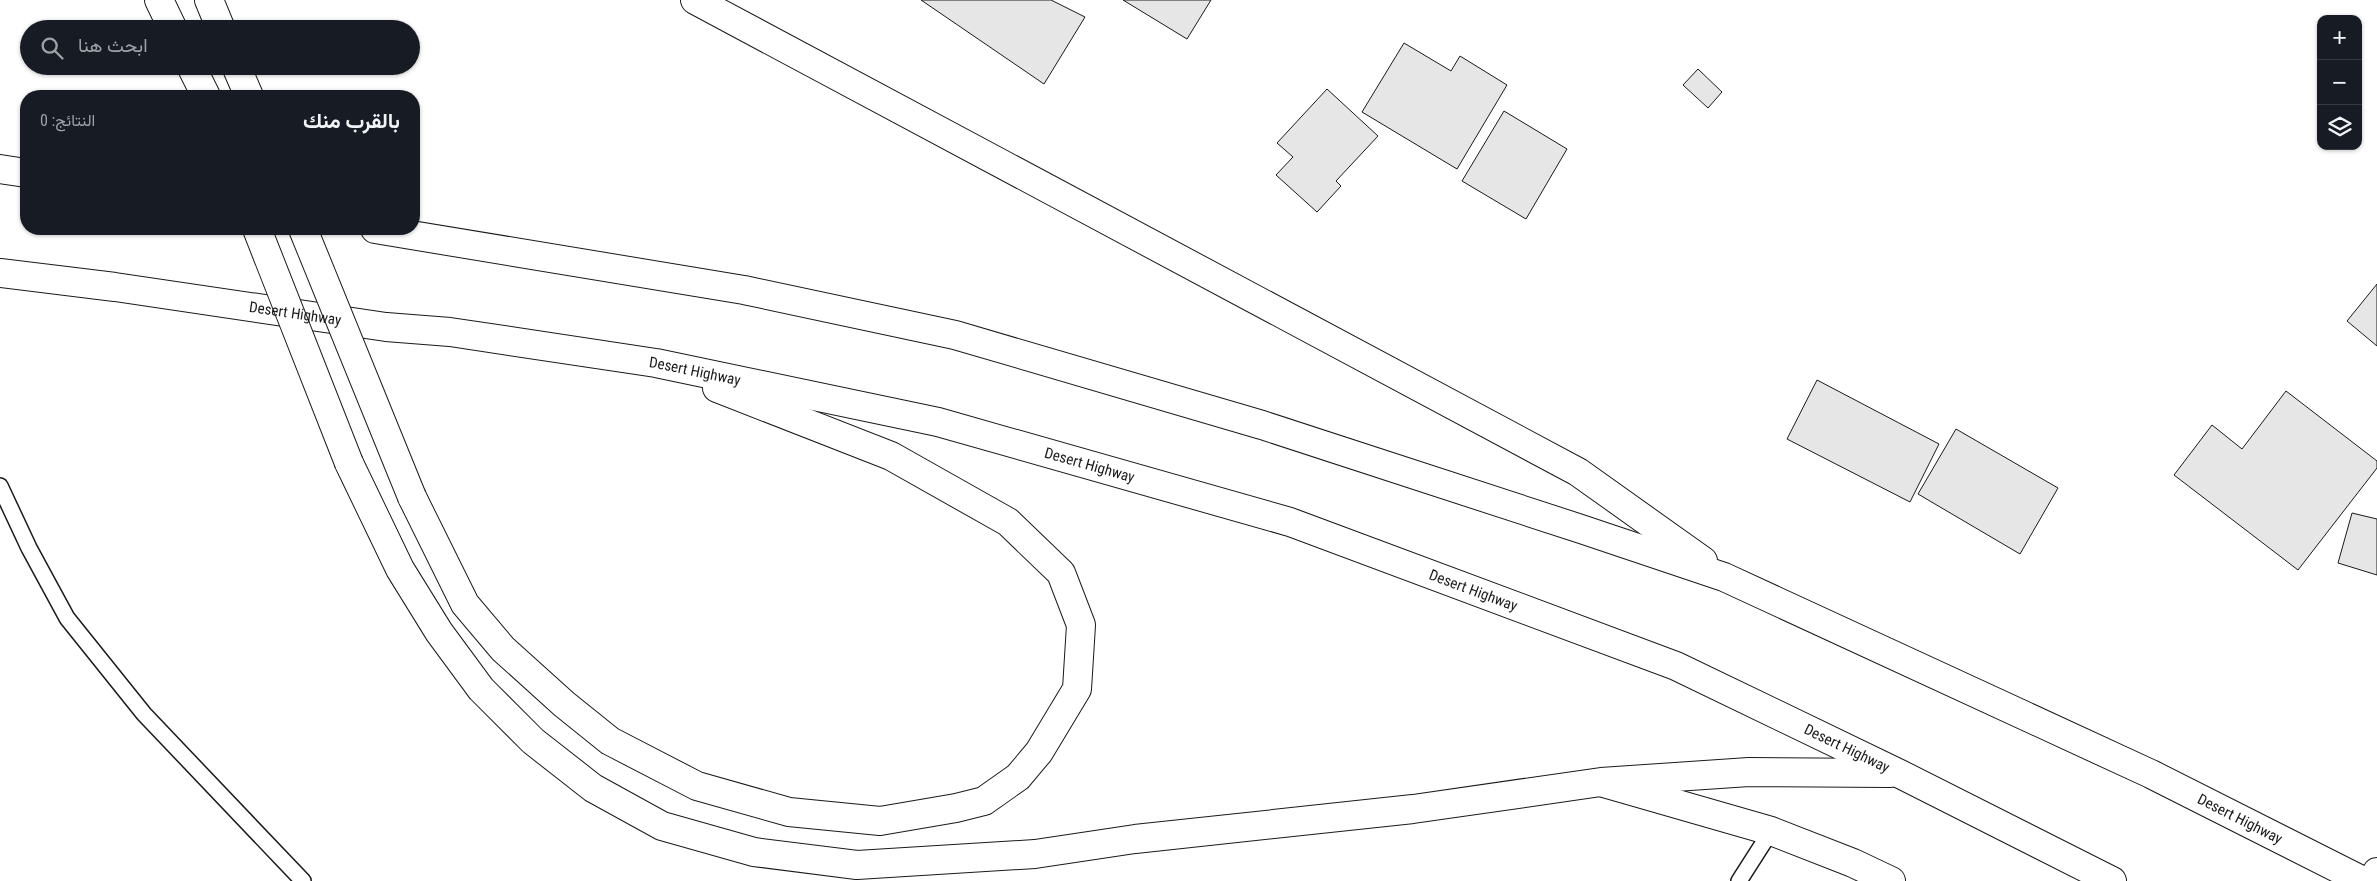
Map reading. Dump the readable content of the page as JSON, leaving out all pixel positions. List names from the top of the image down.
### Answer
{
  "streets": {
    "main road": ["Desert Highway"]
  },
  "page": {
    "map_buttons": ["+", "−"],
    "search": "ابحث هنا",
    "heading": ["بالقرب منك", "النتائج: 0"]
  }
}
